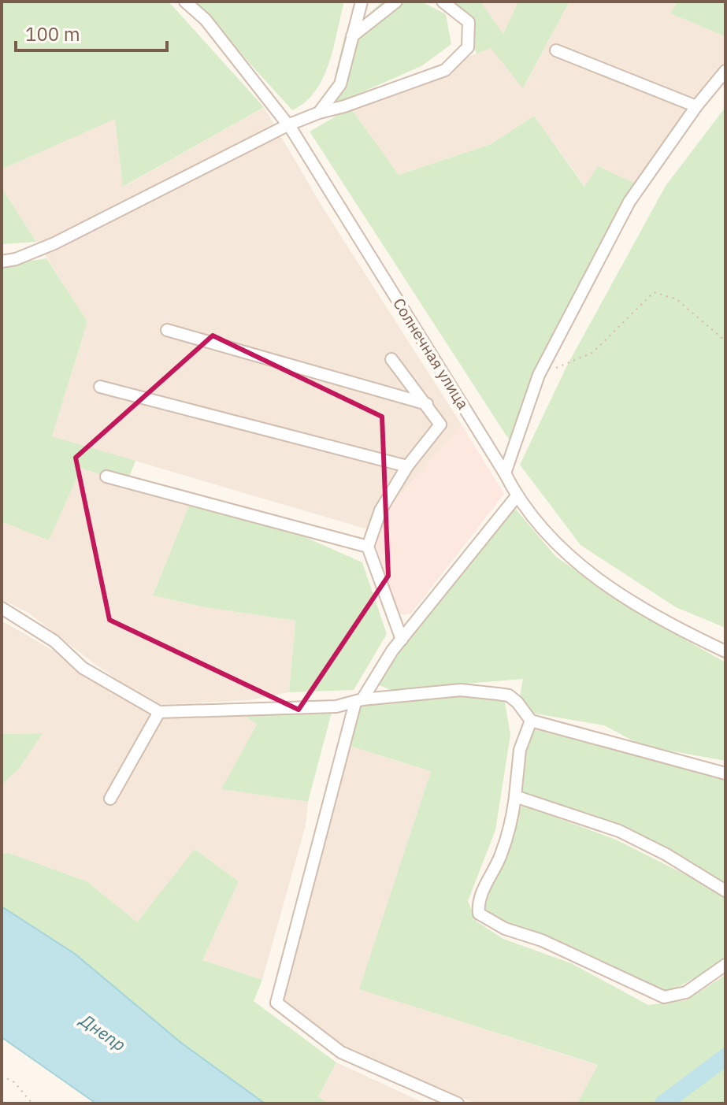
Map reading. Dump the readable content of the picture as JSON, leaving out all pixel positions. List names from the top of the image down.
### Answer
{
  "streets": {
    "street": ["Солнечная улица"]
  },
  "water": ["Днепр"],
  "scale_bar": "100 m"
}
